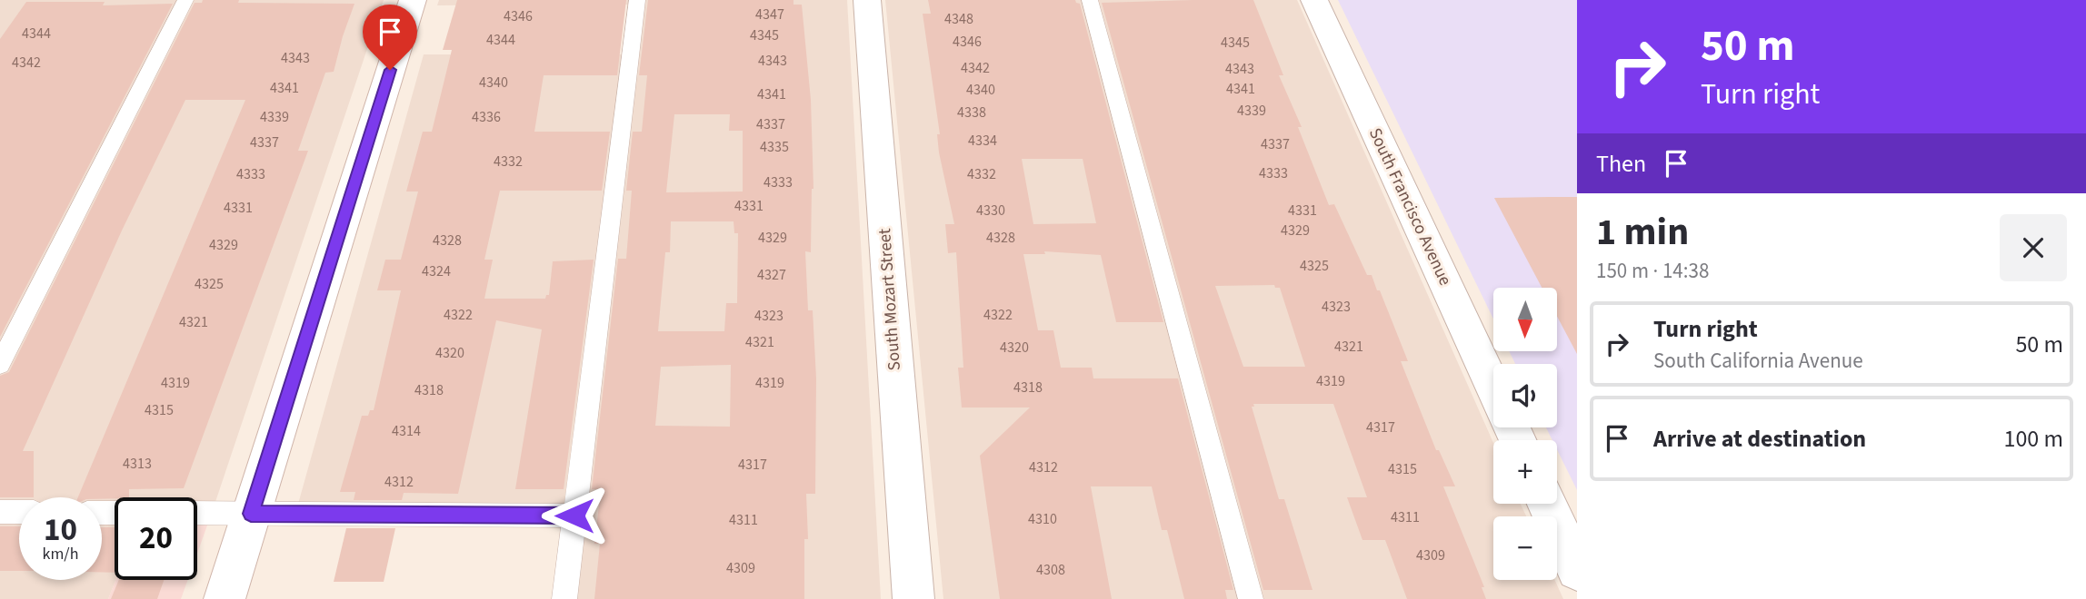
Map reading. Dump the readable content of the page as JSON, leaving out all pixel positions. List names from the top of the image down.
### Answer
{
  "streets": {
    "street": ["South Francisco Avenue", "South Mozart Street"]
  },
  "house_numbers": [
    "4347",
    "4346",
    "4348",
    "4344",
    "4345",
    "4344",
    "4346",
    "4345",
    "4343",
    "4343",
    "4342",
    "4342",
    "4343",
    "4340",
    "4341",
    "4341",
    "4340",
    "4341",
    "4339",
    "4338",
    "4339",
    "4336",
    "4337",
    "4334",
    "4337",
    "4337",
    "4335",
    "4332",
    "4333",
    "4333",
    "4332",
    "4333",
    "4331",
    "4331",
    "4330",
    "4331",
    "4329",
    "4329",
    "4328",
    "4328",
    "4329",
    "4325",
    "4324",
    "4327",
    "4325",
    "4323",
    "4322",
    "4322",
    "4323",
    "4321",
    "4321",
    "4321",
    "4320",
    "4320",
    "4319",
    "4319",
    "4319",
    "4318",
    "4318",
    "4315",
    "4317",
    "4314",
    "4313",
    "4317",
    "4312",
    "4315",
    "4312",
    "4311",
    "4310",
    "4311",
    "4309",
    "4309",
    "4308"
  ],
  "north": "bottom",
  "page": {
    "turn": ["50 m", "Turn right"],
    "then": "Then",
    "heading": ["1 min", "150 m · 14:38"],
    "map_buttons": ["+", "−"],
    "list": [
      {
        "name": "Turn right",
        "note": "South California Avenue",
        "value": "50 m"
      },
      {
        "name": "Arrive at destination",
        "value": "100 m"
      }
    ],
    "speed": "10 km/h",
    "limit": "20"
  }
}
